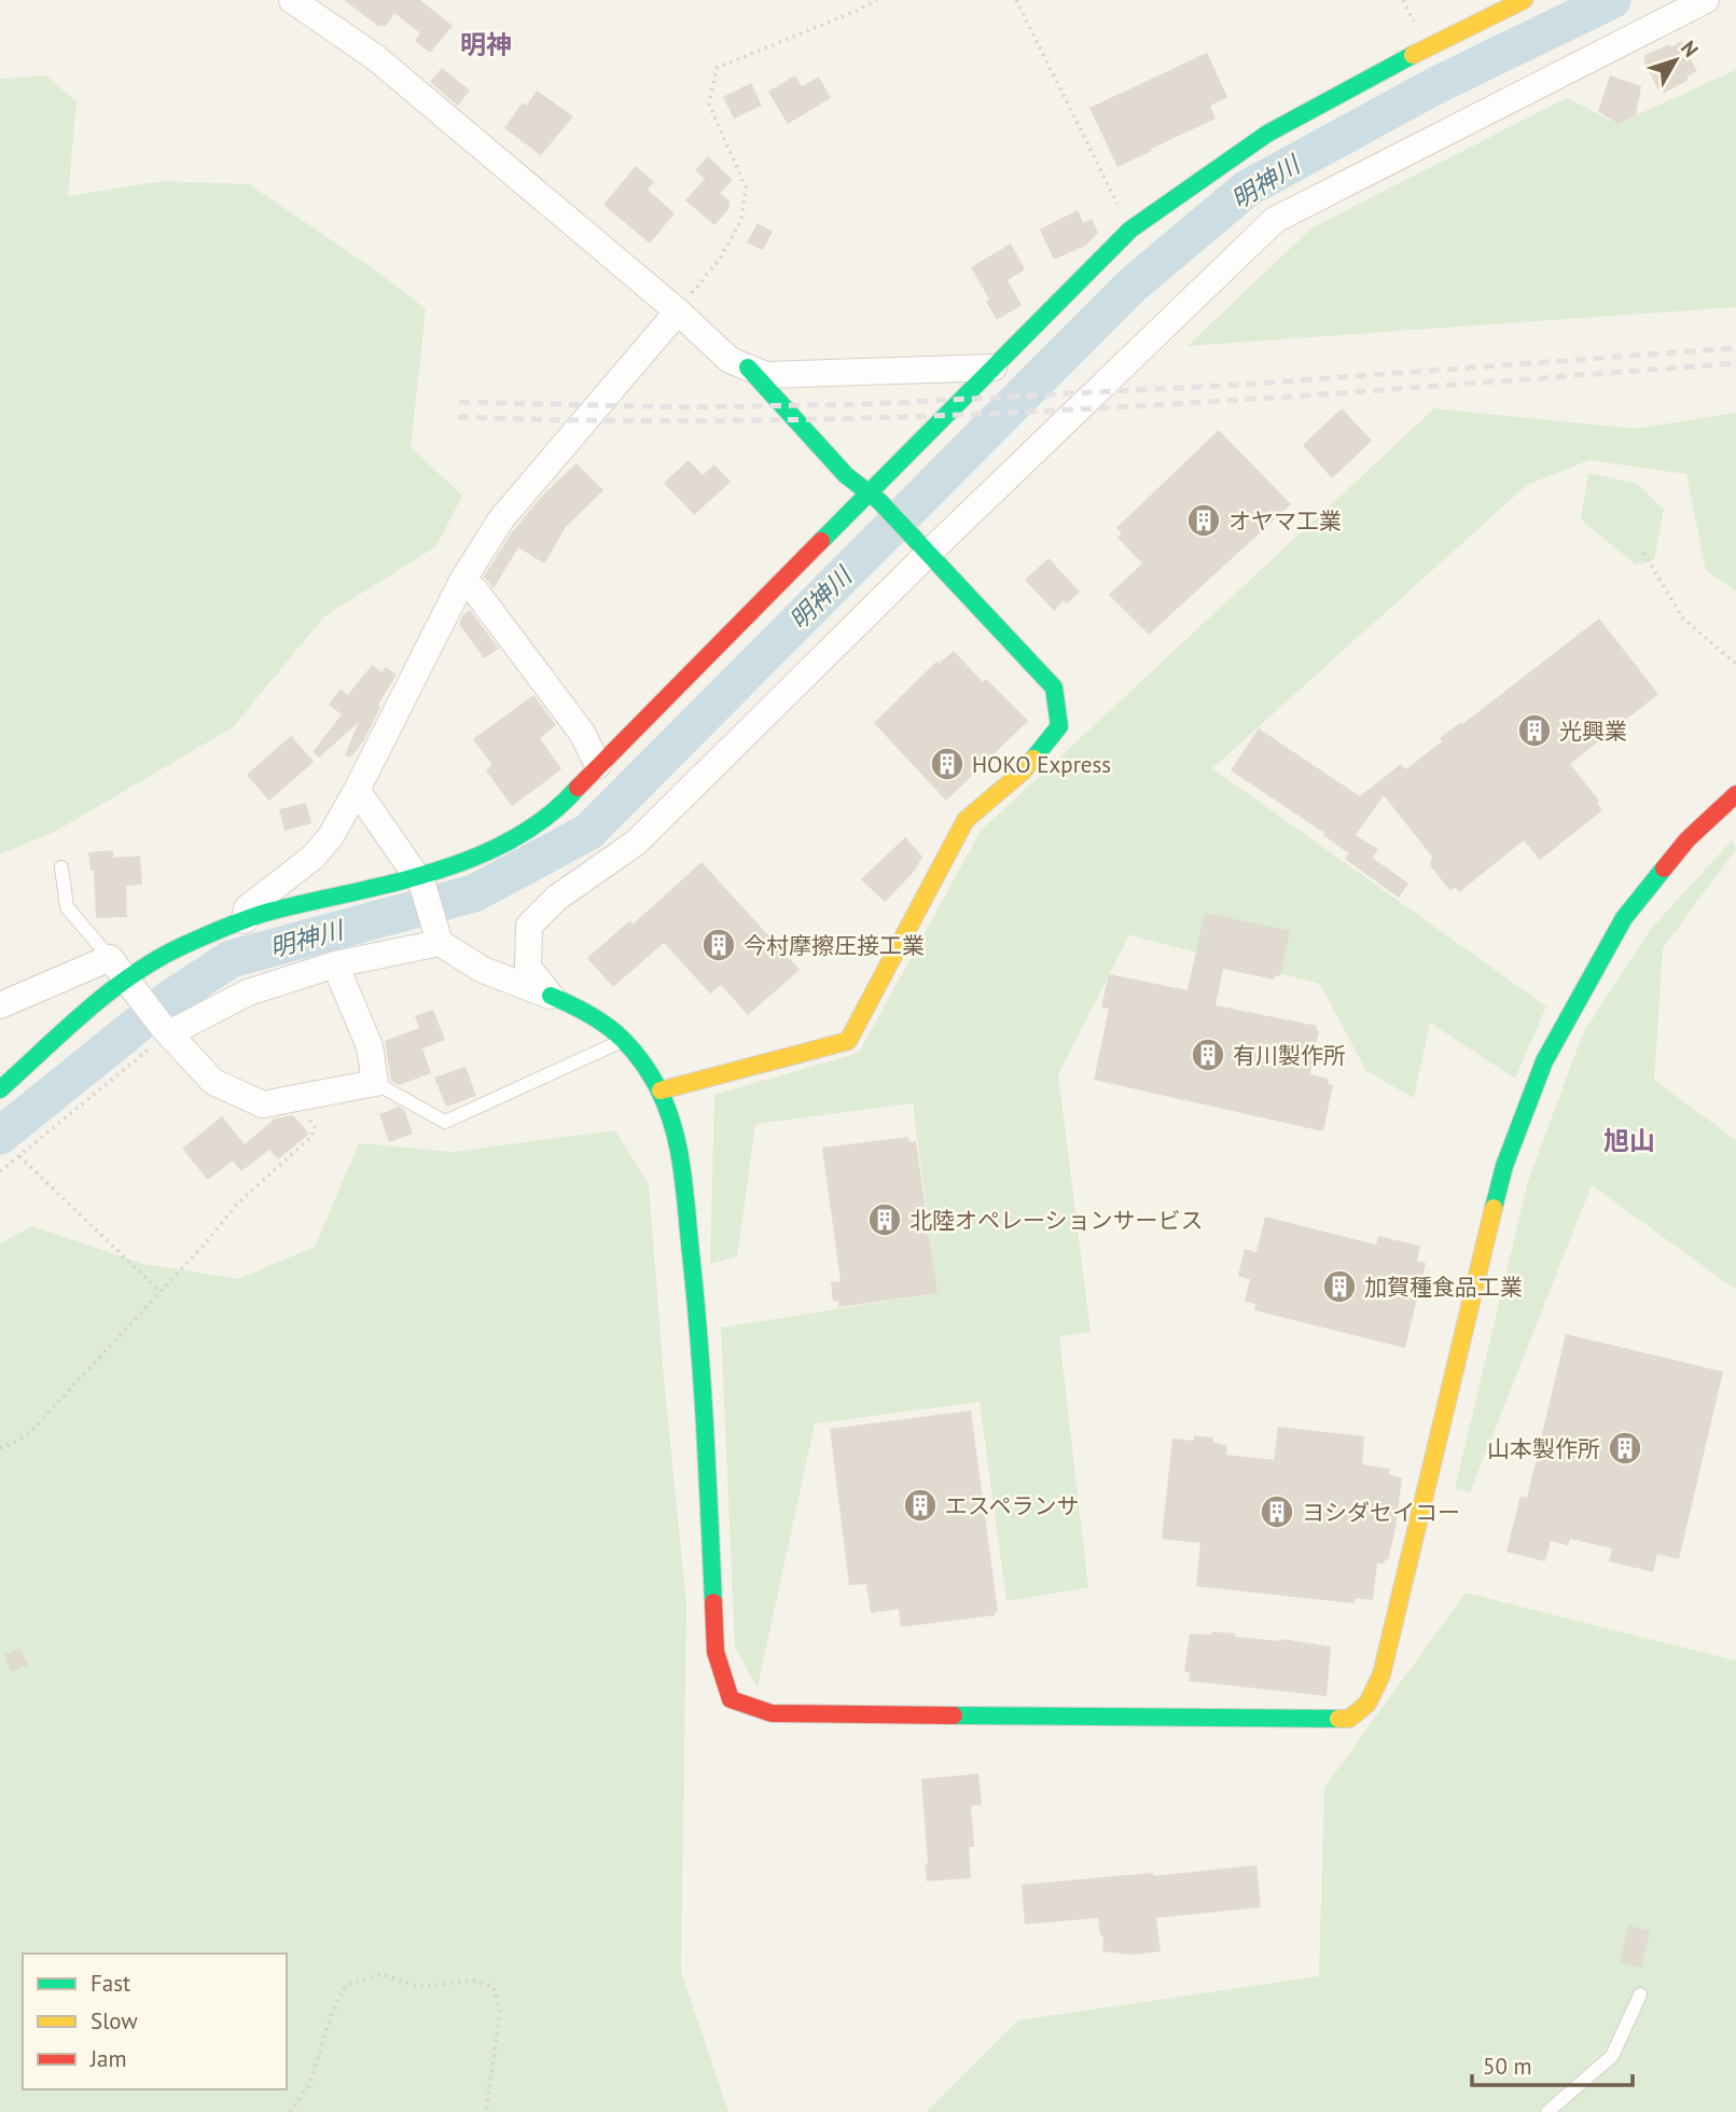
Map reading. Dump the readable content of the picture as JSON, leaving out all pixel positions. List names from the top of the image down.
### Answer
{
  "districts": ["明神", "旭山"],
  "water": ["明神川"],
  "places": {
    "building": [
      "オヤマ工業",
      "光興業",
      "HOKO Express",
      "今村摩擦圧接工業",
      "有川製作所",
      "北陸オペレーションサービス",
      "加賀種食品工業",
      "山本製作所",
      "エスペランサ",
      "ヨシダセイコー"
    ]
  },
  "legend": ["Fast", "Slow", "Jam"],
  "scale_bar": "50 m",
  "north": "top right"
}
